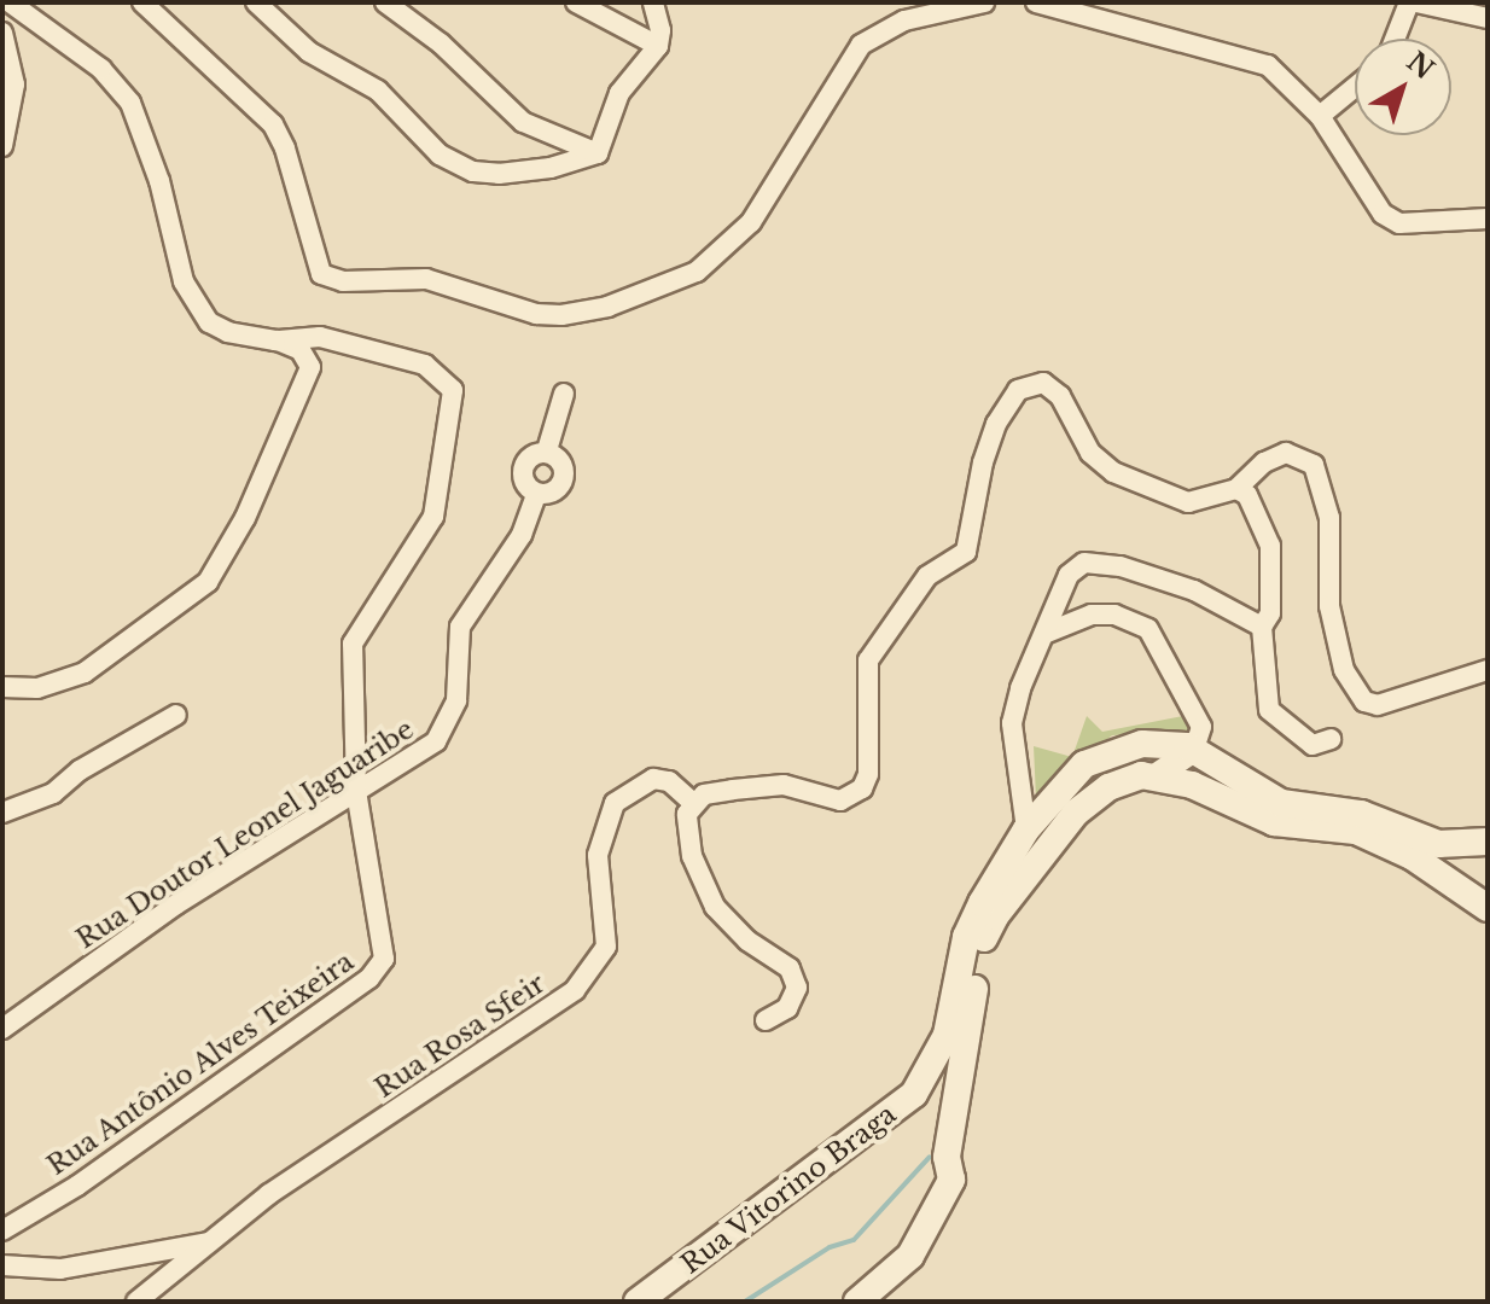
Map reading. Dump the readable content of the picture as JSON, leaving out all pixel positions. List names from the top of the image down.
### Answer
{
  "streets": {
    "main road": ["Rua Vitorino Braga"],
    "street": ["Rua Doutor Leonel Jaguaribe", "Rua Rosa Sfeir", "Rua Antônio Alves Teixeira"]
  },
  "crossings": [
    ["Rua Doutor Leonel Jaguaribe", "Rua Antônio Alves Teixeira"]
  ],
  "north": "top right"
}
